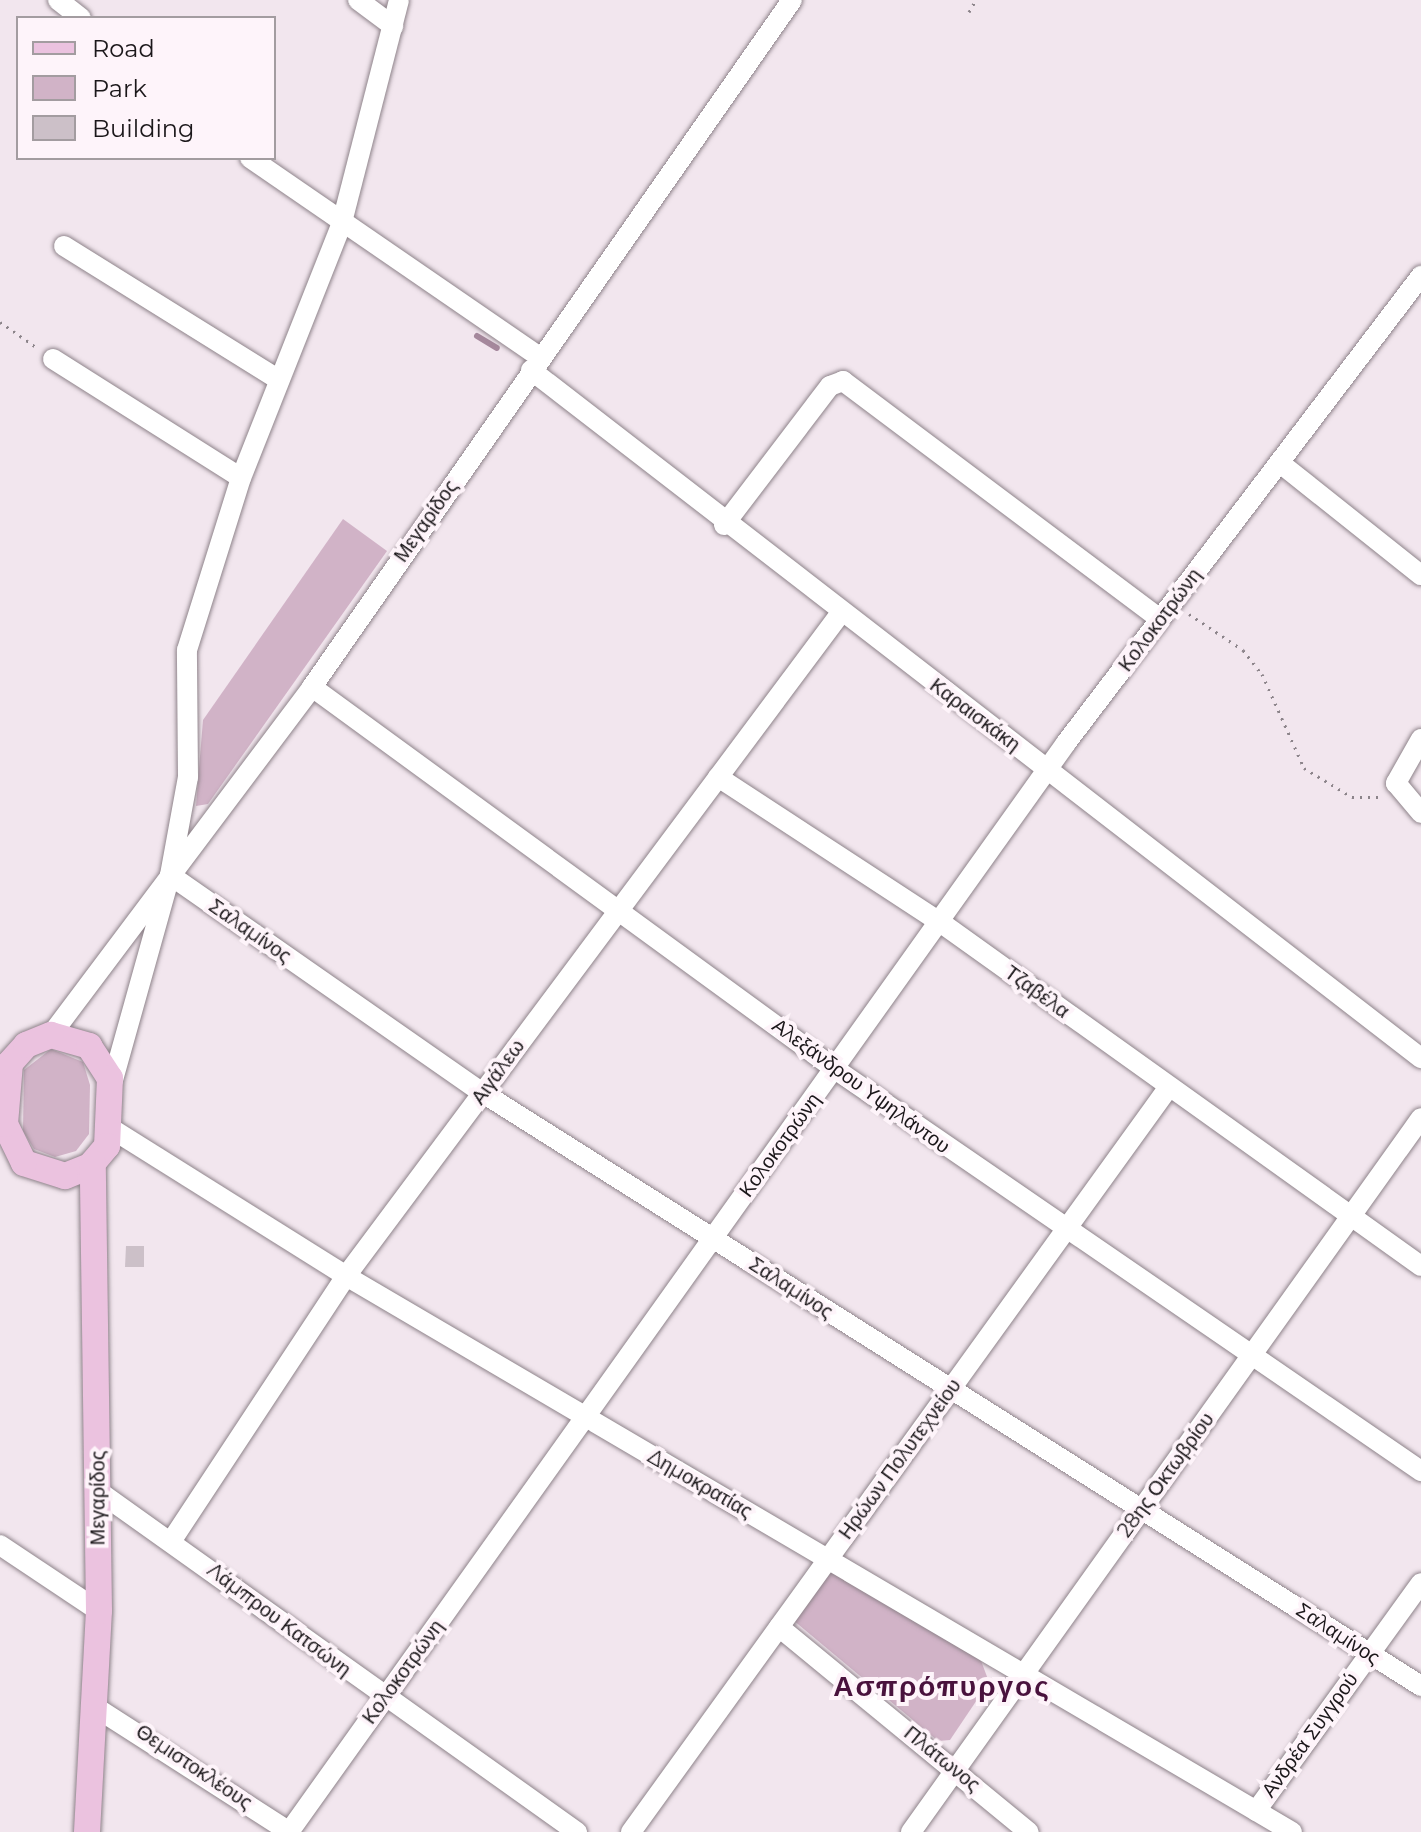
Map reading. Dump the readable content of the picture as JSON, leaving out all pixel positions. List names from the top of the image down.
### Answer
{
  "streets": {
    "main road": ["Μεγαρίδος"],
    "street": [
      "Κολοκοτρώνη",
      "Καραισκάκη",
      "Σαλαμίνος",
      "Τζαβέλα",
      "Αιγάλεω",
      "Αλεξάνδρου Υψηλάντου",
      "Ηρώων Πολυτεχνείου",
      "28ης Οκτωβρίου",
      "Δημοκρατίας",
      "Λάμπρου Κατσώνη",
      "Ανδρέα Συγγρού",
      "Πλάτωνος",
      "Θεμιστοκλέους"
    ]
  },
  "crossings": [
    ["Μεγαρίδος", "Καραισκάκη"],
    ["Μεγαρίδος", "Σαλαμίνος"],
    ["Μεγαρίδος", "Αλεξάνδρου Υψηλάντου"],
    ["Μεγαρίδος", "Δημοκρατίας"],
    ["Μεγαρίδος", "Λάμπρου Κατσώνη"],
    ["Μεγαρίδος", "Θεμιστοκλέους"],
    ["Κολοκοτρώνη", "Καραισκάκη"],
    ["Κολοκοτρώνη", "Σαλαμίνος"],
    ["Κολοκοτρώνη", "Τζαβέλα"],
    ["Κολοκοτρώνη", "Αλεξάνδρου Υψηλάντου"],
    ["Κολοκοτρώνη", "Δημοκρατίας"],
    ["Κολοκοτρώνη", "Λάμπρου Κατσώνη"],
    ["Κολοκοτρώνη", "Θεμιστοκλέους"],
    ["Καραισκάκη", "Αιγάλεω"],
    ["Σαλαμίνος", "Αιγάλεω"],
    ["Σαλαμίνος", "Ηρώων Πολυτεχνείου"],
    ["Σαλαμίνος", "28ης Οκτωβρίου"],
    ["Σαλαμίνος", "Ανδρέα Συγγρού"],
    ["Τζαβέλα", "Αιγάλεω"],
    ["Τζαβέλα", "Ηρώων Πολυτεχνείου"],
    ["Τζαβέλα", "28ης Οκτωβρίου"],
    ["Αιγάλεω", "Αλεξάνδρου Υψηλάντου"],
    ["Αιγάλεω", "Δημοκρατίας"],
    ["Αιγάλεω", "Λάμπρου Κατσώνη"],
    ["Αλεξάνδρου Υψηλάντου", "Ηρώων Πολυτεχνείου"],
    ["Αλεξάνδρου Υψηλάντου", "28ης Οκτωβρίου"],
    ["Ηρώων Πολυτεχνείου", "Δημοκρατίας"],
    ["Ηρώων Πολυτεχνείου", "Πλάτωνος"],
    ["28ης Οκτωβρίου", "Δημοκρατίας"],
    ["28ης Οκτωβρίου", "Πλάτωνος"],
    ["Δημοκρατίας", "Ανδρέα Συγγρού"]
  ],
  "districts": ["Ασπρόπυργος"],
  "legend": ["Road", "Park", "Building"]
}
